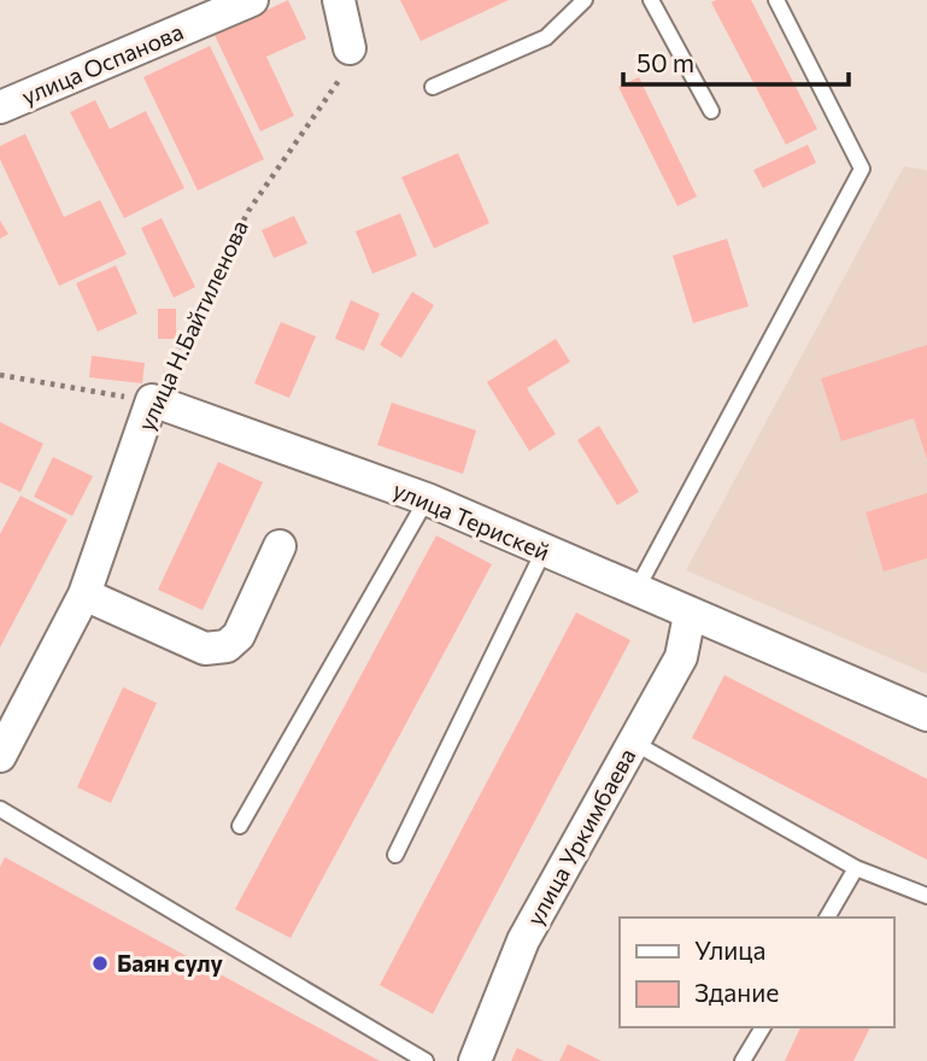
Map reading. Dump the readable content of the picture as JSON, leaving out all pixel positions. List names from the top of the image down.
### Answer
{
  "streets": {
    "street": [
      "улица Оспанова",
      "улица Н.Байтиленова",
      "улица Терискей",
      "улица Уркимбаева"
    ]
  },
  "crossings": [
    ["улица Н.Байтиленова", "улица Терискей"],
    ["улица Терискей", "улица Уркимбаева"]
  ],
  "places": ["Баян сулу"],
  "legend": ["Улица", "Здание"],
  "scale_bar": "50 m"
}
